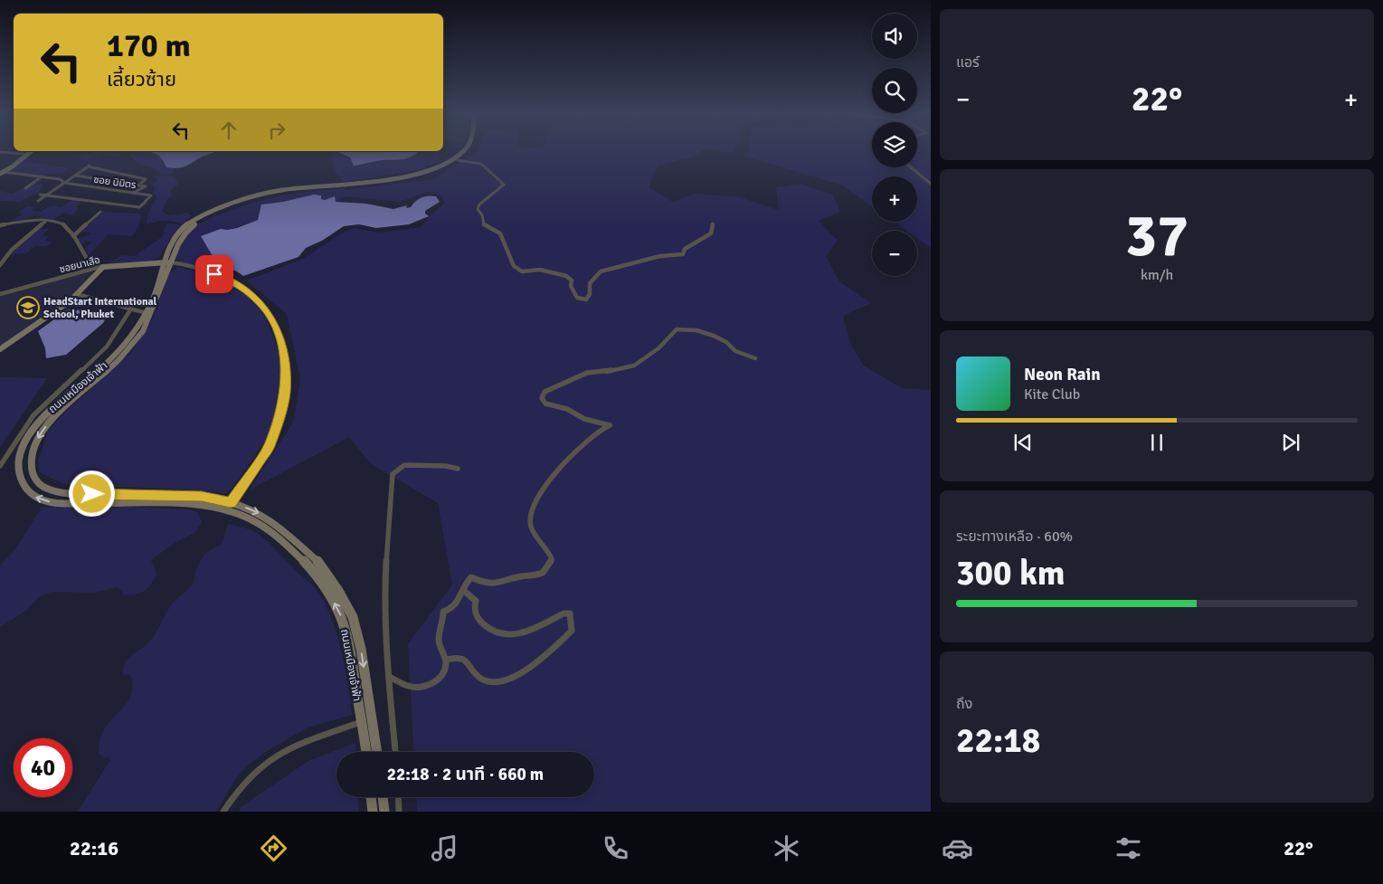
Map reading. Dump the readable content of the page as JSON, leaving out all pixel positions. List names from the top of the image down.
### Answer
{
  "streets": {
    "street": ["ซอย นิมิตร", "ซอยนาเสือ", "ถนนเหมืองเจ้าฟ้า"]
  },
  "crossings": [
    ["ซอยนาเสือ", "ถนนเหมืองเจ้าฟ้า"]
  ],
  "places": {
    "school or university": ["HeadStart International School, Phuket"]
  },
  "page": {
    "tile": [
      "แอร์",
      ["37", "km/h"],
      ["ระยะทางเหลือ · 60%", "300 km"],
      ["ถึง", "22:18"]
    ],
    "map_buttons": ["+", "−"],
    "turn": ["170 m", "เลี้ยวซ้าย"],
    "heat": ["−", "22°", "+"],
    "song": ["Neon Rain", "Kite Club"],
    "limit": "40",
    "trip": "22:18 · 2 นาที · 660 m",
    "tabs": ["22:16", "22°"]
  }
}
